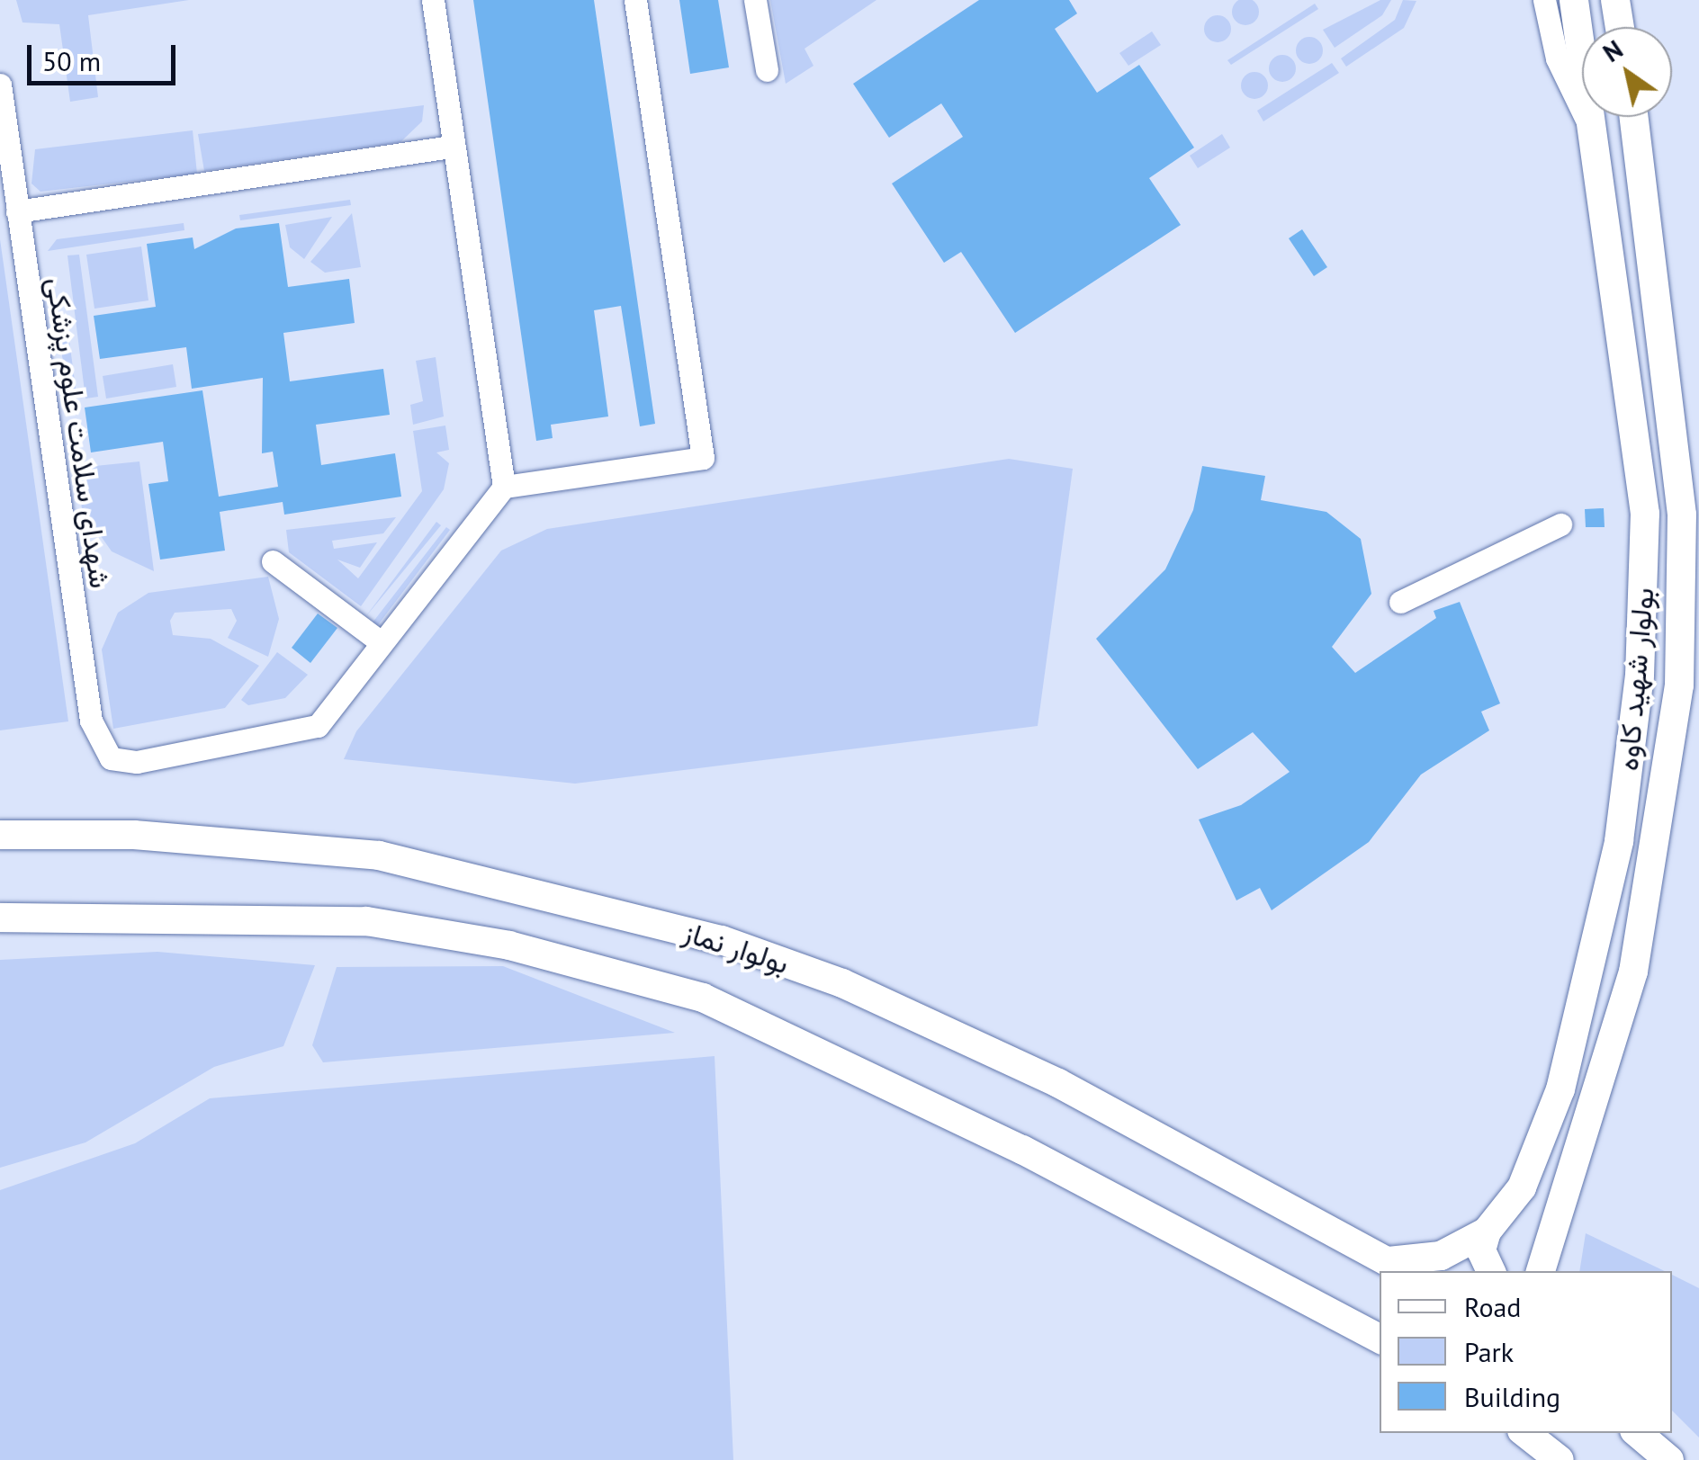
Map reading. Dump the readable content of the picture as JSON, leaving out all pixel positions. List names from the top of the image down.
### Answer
{
  "streets": {
    "main road": ["بولوار شهید کاوه", "بولوار نماز"],
    "street": ["شهدای سلامت علوم پزشکی"]
  },
  "crossings": [
    ["بولوار شهید کاوه", "بولوار نماز"]
  ],
  "legend": ["Road", "Park", "Building"],
  "scale_bar": "50 m",
  "north": "top left"
}
